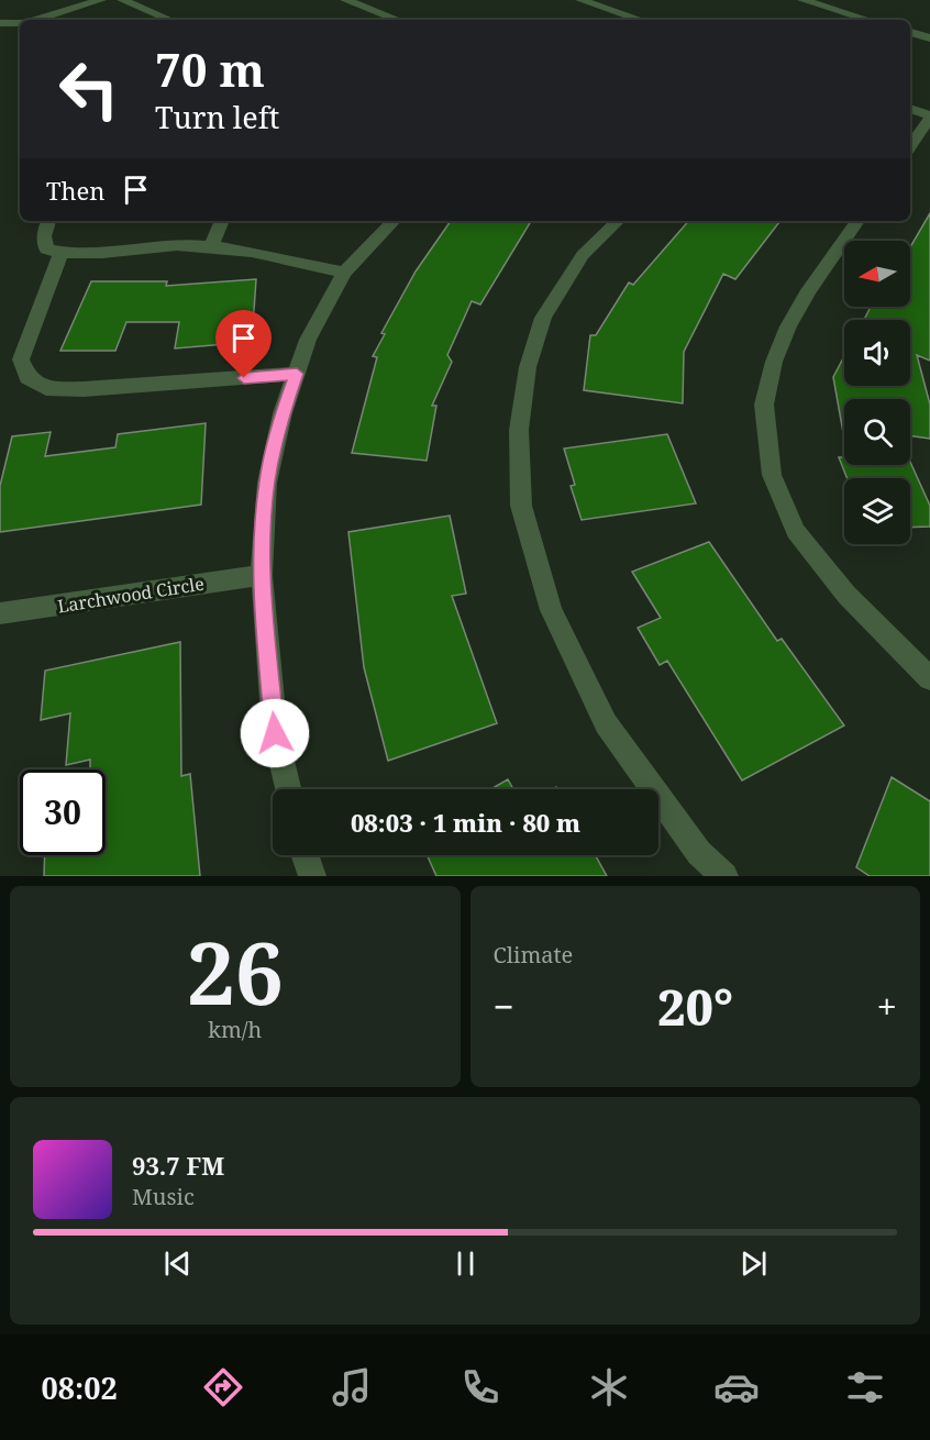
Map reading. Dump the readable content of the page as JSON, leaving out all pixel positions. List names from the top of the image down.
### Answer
{
  "streets": {
    "street": ["Larchwood Circle"]
  },
  "north": "left",
  "page": {
    "turn": ["70 m", "Turn left"],
    "then": "Then",
    "limit": "30",
    "trip": "08:03 · 1 min · 80 m",
    "tile": [
      ["26", "km/h"],
      "Climate"
    ],
    "heat": ["−", "20°", "+"],
    "song": ["93.7 FM", "Music"],
    "tabs": "08:02"
  }
}
